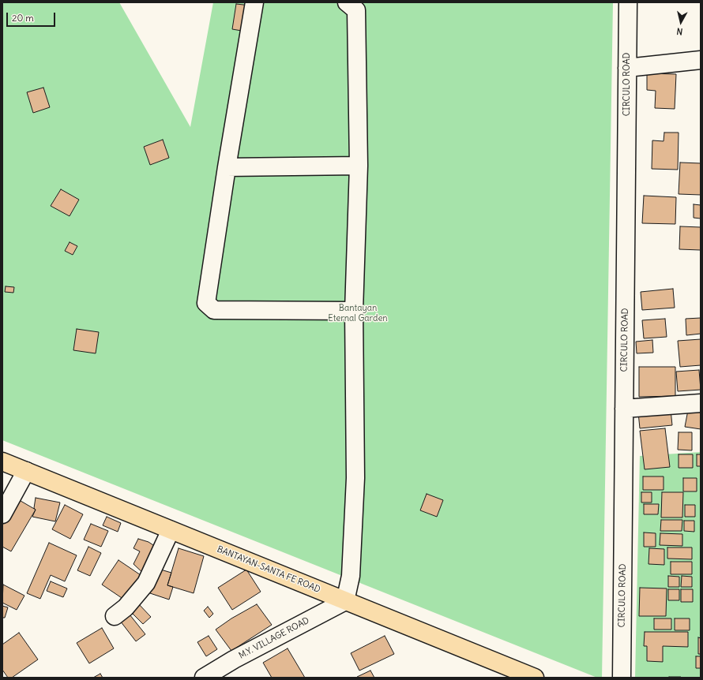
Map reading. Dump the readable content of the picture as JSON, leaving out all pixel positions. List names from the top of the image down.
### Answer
{
  "streets": {
    "main road": ["BANTAYAN-SANTA FE ROAD"],
    "street": ["CIRCULO ROAD", "M.Y. VILLAGE ROAD"]
  },
  "crossings": [
    ["BANTAYAN-SANTA FE ROAD", "M.Y. VILLAGE ROAD"]
  ],
  "parks": ["Bantayan Eternal Garden"],
  "scale_bar": "20 m",
  "north": "bottom"
}
